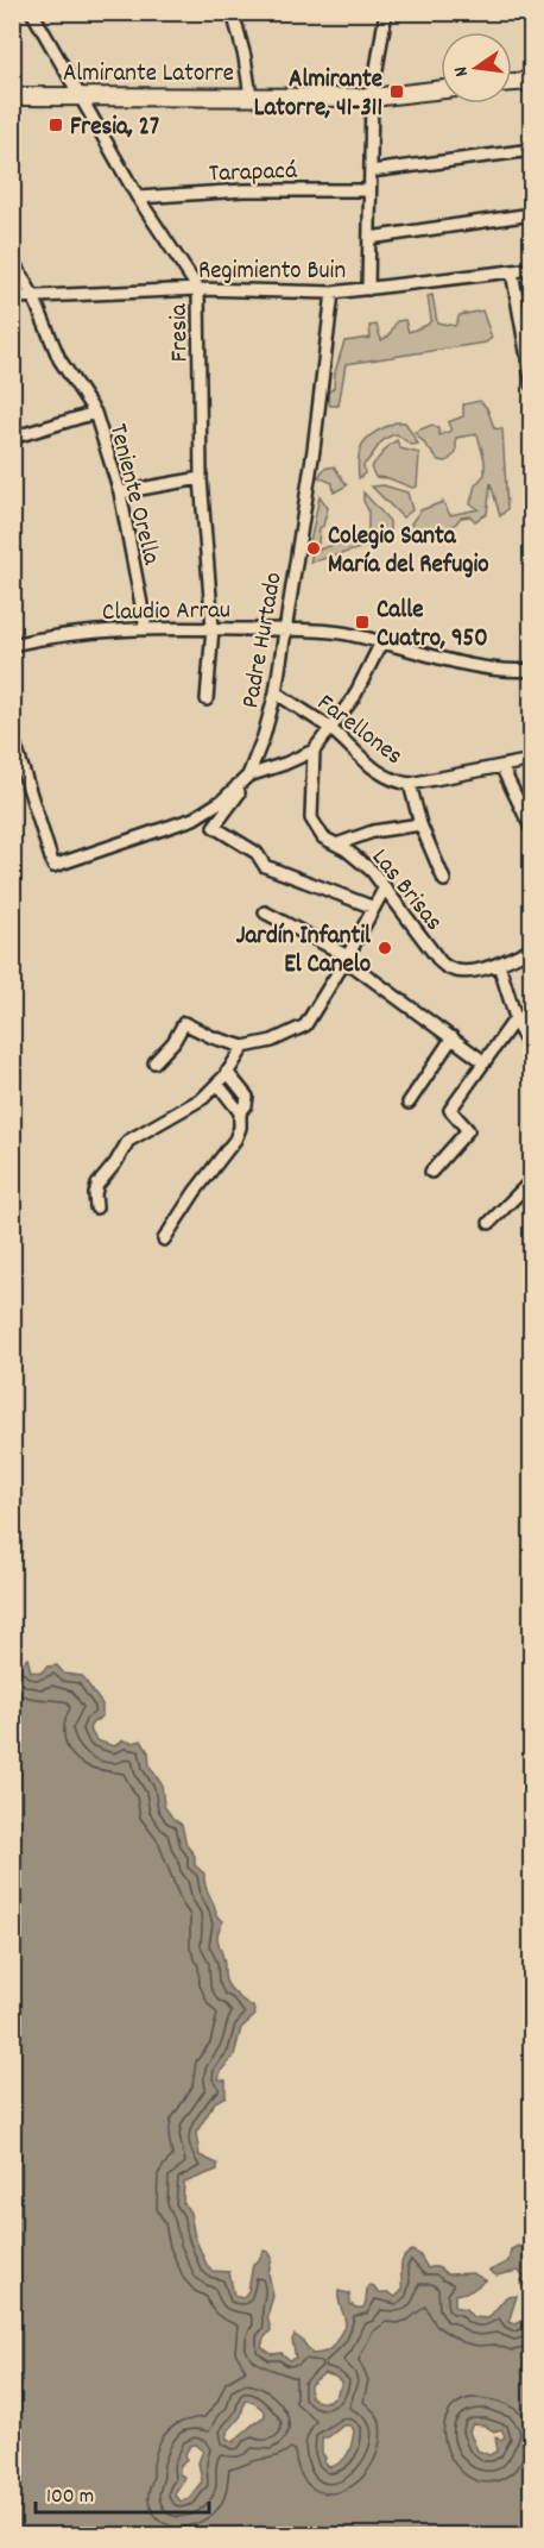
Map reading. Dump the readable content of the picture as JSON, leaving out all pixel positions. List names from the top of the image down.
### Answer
{
  "streets": {
    "main road": ["Almirante Latorre"],
    "street": [
      "Tarapacá",
      "Regimiento Buin",
      "Fresia",
      "Teniente Orella",
      "Claudio Arrau",
      "Padre Hurtado",
      "Farellones",
      "Las Brisas"
    ]
  },
  "crossings": [
    ["Almirante Latorre", "Fresia"],
    ["Tarapacá", "Fresia"],
    ["Regimiento Buin", "Fresia"],
    ["Regimiento Buin", "Teniente Orella"],
    ["Regimiento Buin", "Padre Hurtado"],
    ["Fresia", "Claudio Arrau"],
    ["Teniente Orella", "Claudio Arrau"],
    ["Claudio Arrau", "Padre Hurtado"],
    ["Padre Hurtado", "Farellones"]
  ],
  "places": {
    "transit": ["Almirante Latorre, 41-311", "Fresia, 27", "Calle Cuatro, 950"],
    "other": ["Colegio Santa María del Refugio", "Jardín Infantil El Canelo"]
  },
  "scale_bar": "100 m",
  "north": "left"
}
